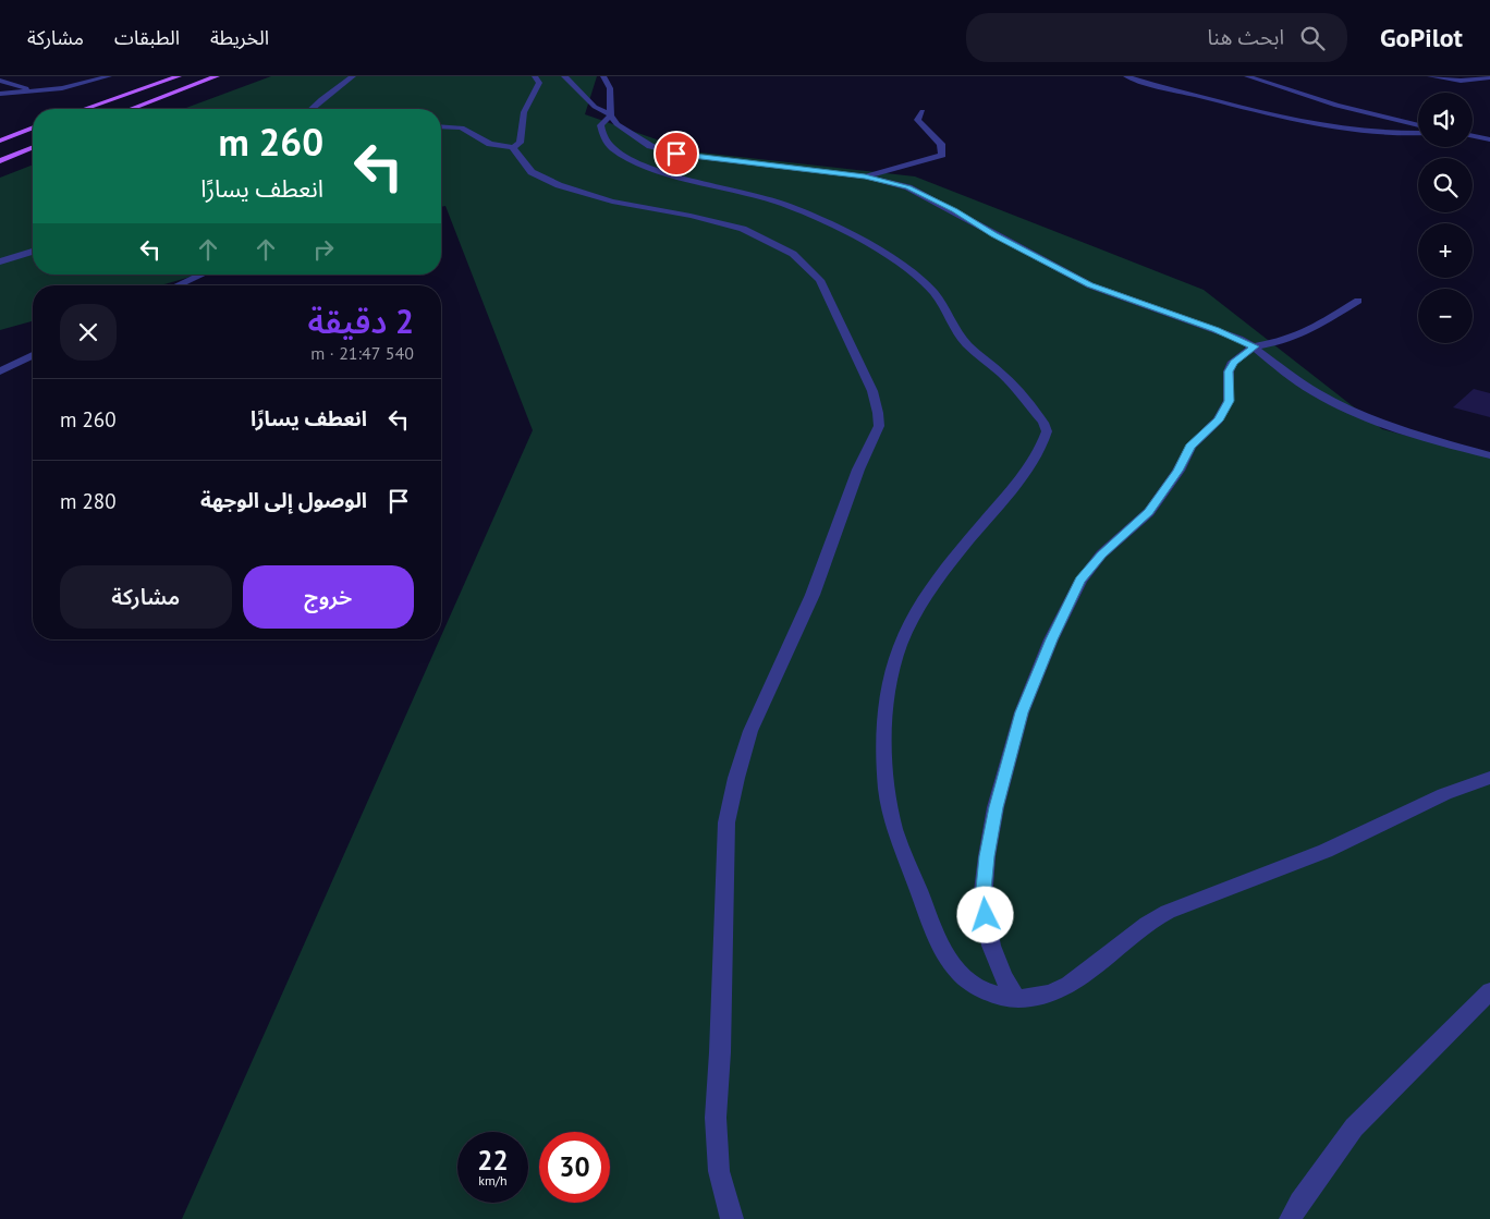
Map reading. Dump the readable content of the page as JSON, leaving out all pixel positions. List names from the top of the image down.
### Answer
{
  "page": {
    "header": "GoPilot",
    "search": "ابحث هنا",
    "nav": ["الخريطة", "الطبقات", "مشاركة"],
    "map_buttons": ["+", "−"],
    "turn": ["260 m", "انعطف يسارًا"],
    "heading": ["2 دقيقة", "540 m · 21:47"],
    "list": [
      {
        "name": "انعطف يسارًا",
        "value": "260 m"
      },
      {
        "name": "الوصول إلى الوجهة",
        "value": "280 m"
      }
    ],
    "buttons": ["خروج", "مشاركة"],
    "speed": "22 km/h",
    "limit": "30"
  }
}
